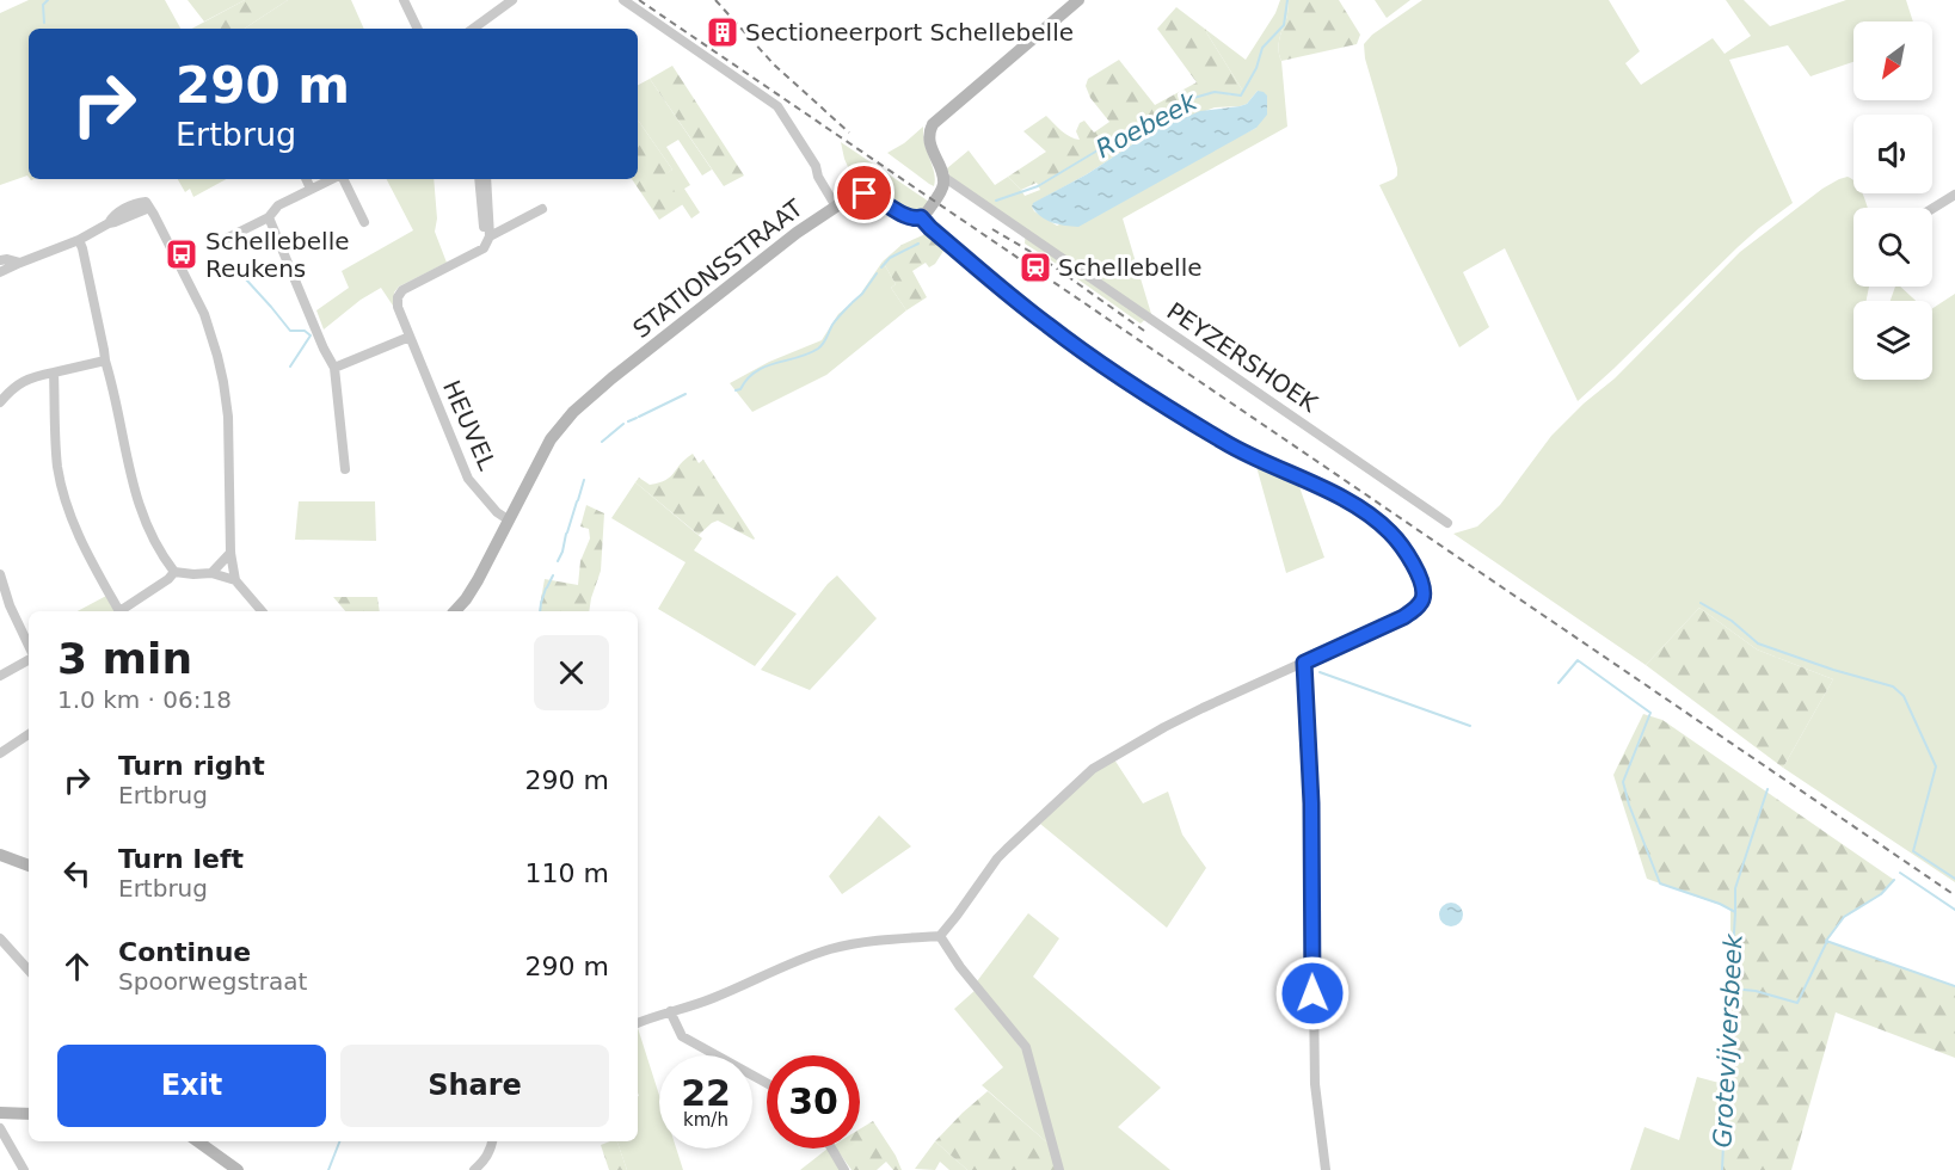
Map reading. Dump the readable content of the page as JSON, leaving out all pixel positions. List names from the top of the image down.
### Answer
{
  "streets": {
    "street": ["STATIONSSTRAAT", "PEYZERSHOEK", "HEUVEL"]
  },
  "crossings": [
    ["STATIONSSTRAAT", "HEUVEL"]
  ],
  "water": ["Roebeek", "Grotevijversbeek"],
  "places": {
    "building": ["Sectioneerport Schellebelle"],
    "bus stop": ["Schellebelle Reukens"],
    "station": ["Schellebelle"]
  },
  "north": "bottom left",
  "page": {
    "turn": ["290 m", "Ertbrug"],
    "heading": ["3 min", "1.0 km · 06:18"],
    "list": [
      {
        "name": "Turn right",
        "note": "Ertbrug",
        "value": "290 m"
      },
      {
        "name": "Turn left",
        "note": "Ertbrug",
        "value": "110 m"
      },
      {
        "name": "Continue",
        "note": "Spoorwegstraat",
        "value": "290 m"
      }
    ],
    "buttons": ["Exit", "Share"],
    "speed": "22 km/h",
    "limit": "30"
  }
}
